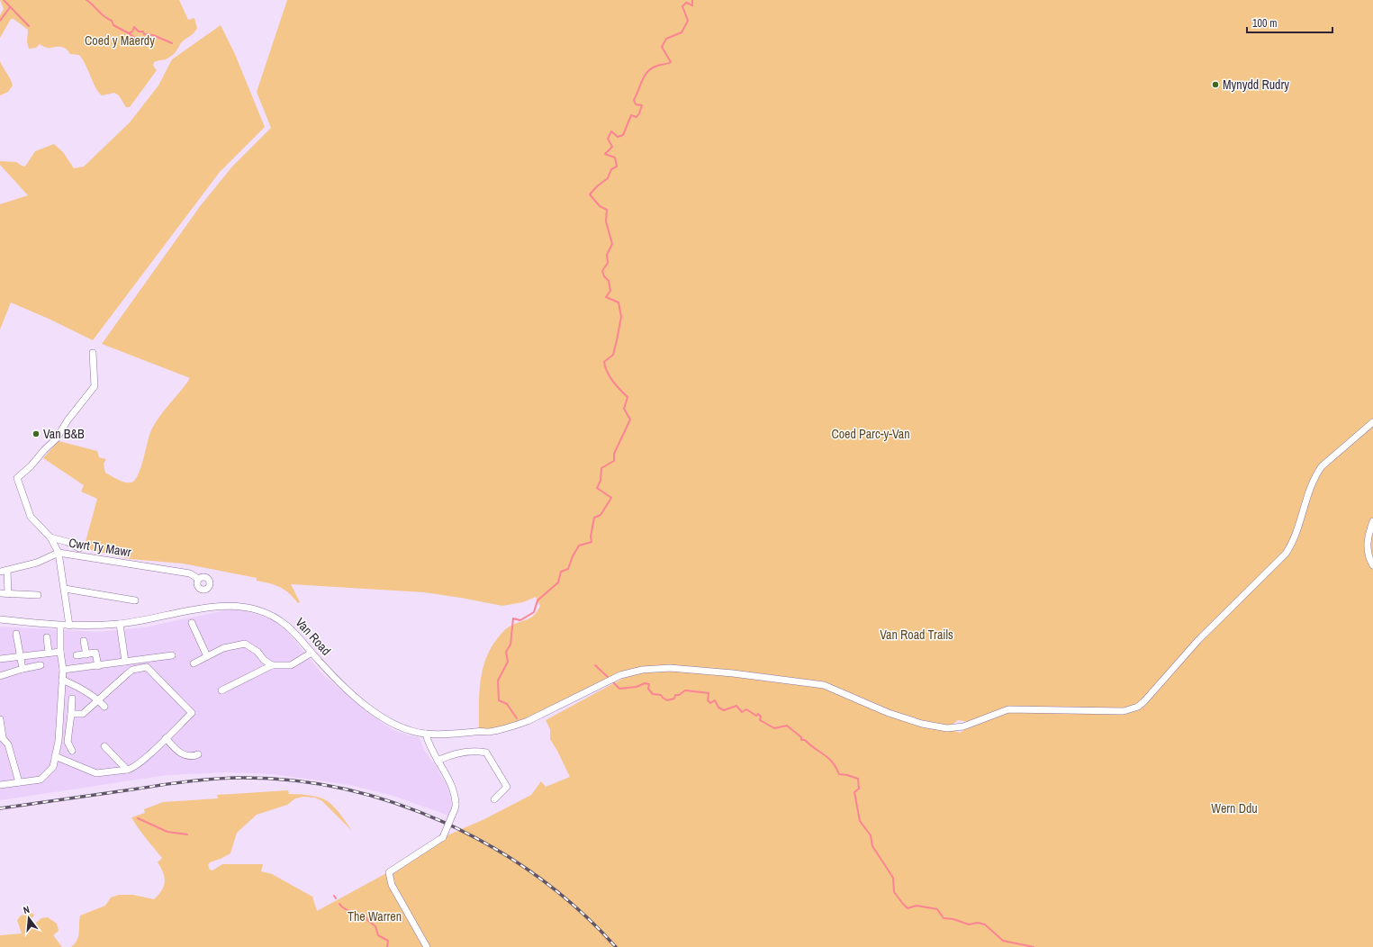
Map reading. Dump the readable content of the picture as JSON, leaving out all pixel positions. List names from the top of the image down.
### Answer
{
  "streets": {
    "street": ["Cwrt Ty Mawr", "Van Road"]
  },
  "parks": [
    "Coed y Maerdy",
    "Coed Parc-y-Van",
    "Van Road Trails",
    "Wern Ddu",
    "The Warren"
  ],
  "places": ["Mynydd Rudry", "Van B&B"],
  "scale_bar": "100 m",
  "north": "top"
}
